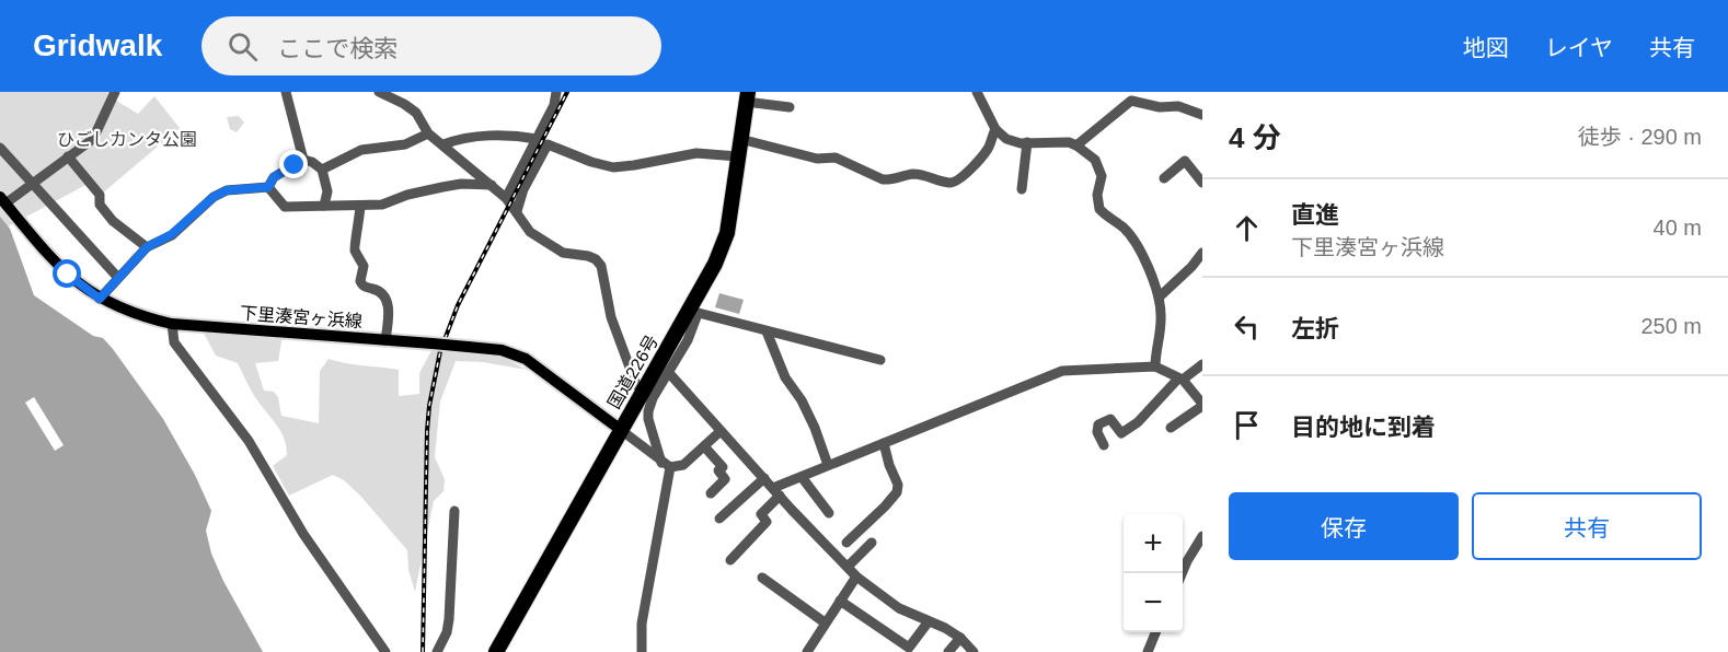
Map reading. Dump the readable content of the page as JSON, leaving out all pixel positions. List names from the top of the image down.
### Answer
{
  "streets": {
    "highway": ["国道226号"],
    "main road": ["下里湊宮ヶ浜線"]
  },
  "crossings": [
    ["下里湊宮ヶ浜線", "国道226号"]
  ],
  "parks": ["ひごしカンタ公園"],
  "page": {
    "header": "Gridwalk",
    "search": "ここで検索",
    "nav": ["地図", "レイヤ", "共有"],
    "heading": ["4 分", "徒歩 · 290 m"],
    "list": [
      ["直進", "下里湊宮ヶ浜線", "40 m"],
      ["左折", "250 m"],
      "目的地に到着"
    ],
    "buttons": ["保存", "共有"],
    "map_buttons": ["+", "−"]
  }
}
